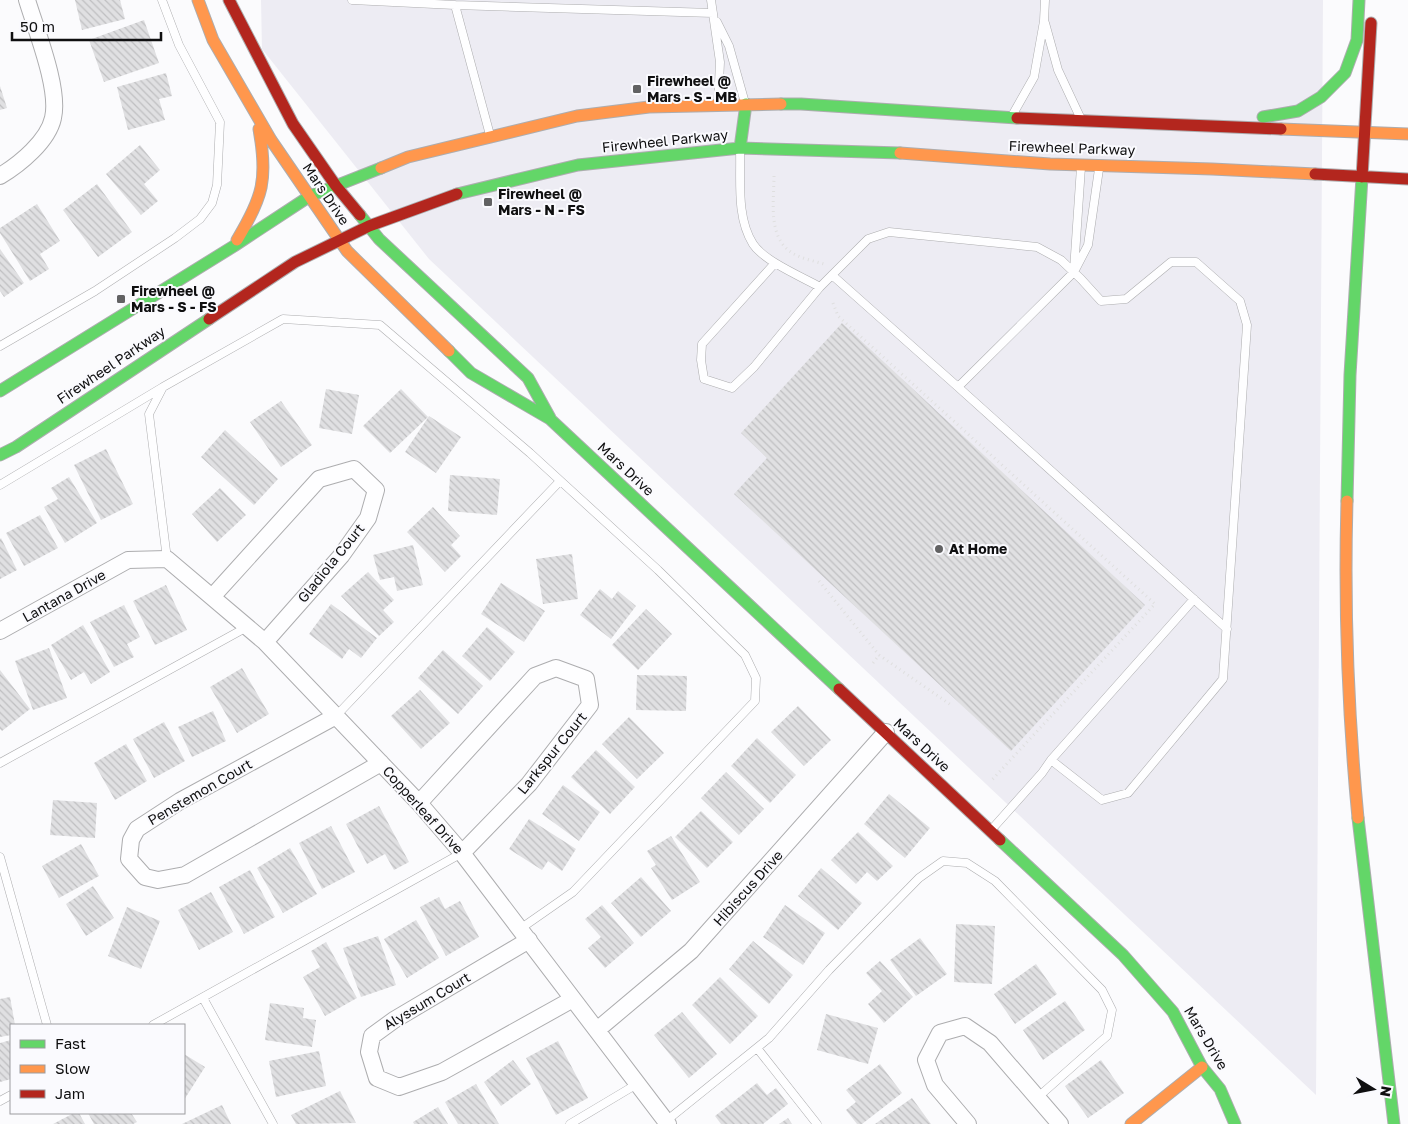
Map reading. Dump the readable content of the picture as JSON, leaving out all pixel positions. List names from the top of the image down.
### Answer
{
  "streets": {
    "main road": ["Firewheel Parkway", "Mars Drive"],
    "street": [
      "Gladiola Court",
      "Lantana Drive",
      "Larkspur Court",
      "Penstemon Court",
      "Copperleaf Drive",
      "Hibiscus Drive",
      "Alyssum Court"
    ]
  },
  "crossings": [
    ["Firewheel Parkway", "Mars Drive"],
    ["Mars Drive", "Hibiscus Drive"],
    ["Gladiola Court", "Copperleaf Drive"],
    ["Lantana Drive", "Copperleaf Drive"],
    ["Larkspur Court", "Copperleaf Drive"],
    ["Penstemon Court", "Copperleaf Drive"],
    ["Copperleaf Drive", "Hibiscus Drive"],
    ["Copperleaf Drive", "Alyssum Court"]
  ],
  "places": {
    "transit": ["Firewheel @ Mars - S - MB", "Firewheel @ Mars - N - FS", "Firewheel @ Mars - S - FS"],
    "other": ["At Home"]
  },
  "legend": ["Fast", "Slow", "Jam"],
  "scale_bar": "50 m",
  "north": "right"
}
